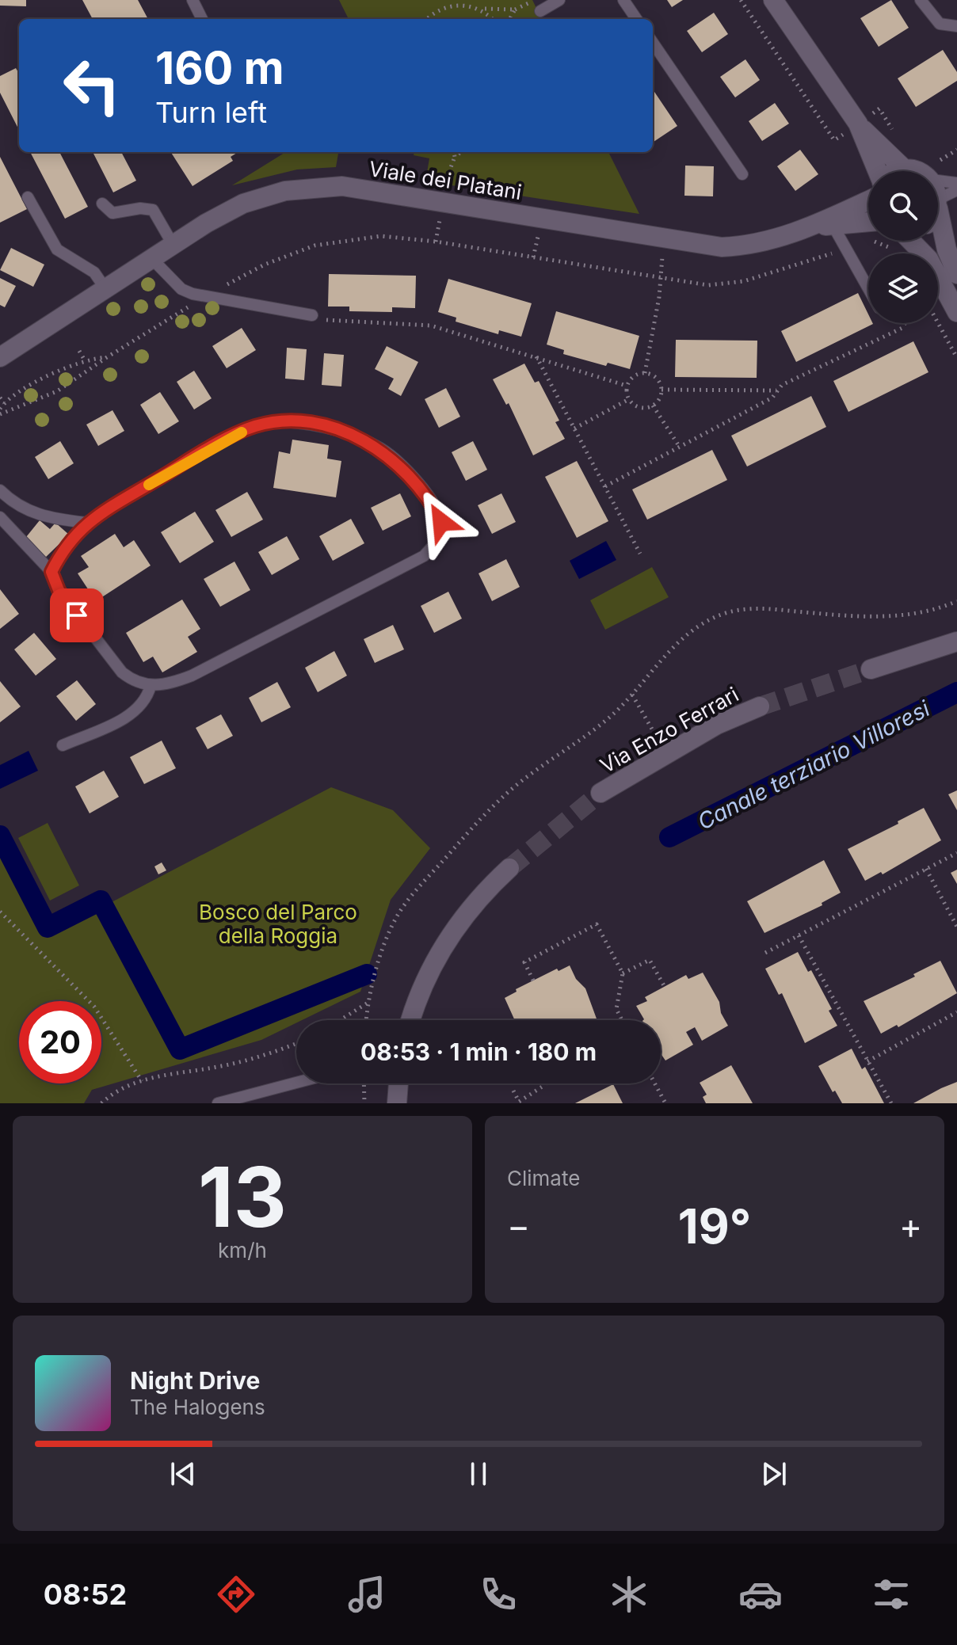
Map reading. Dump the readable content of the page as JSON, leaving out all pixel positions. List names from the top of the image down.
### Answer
{
  "streets": {
    "street": ["Viale dei Platani", "Via Enzo Ferrari"]
  },
  "water": ["Canale terziario Villoresi"],
  "parks": ["Bosco del Parco della Roggia"],
  "page": {
    "turn": ["160 m", "Turn left"],
    "limit": "20",
    "trip": "08:53 · 1 min · 180 m",
    "tile": [
      ["13", "km/h"],
      "Climate"
    ],
    "heat": ["−", "19°", "+"],
    "song": ["Night Drive", "The Halogens"],
    "tabs": "08:52"
  }
}
